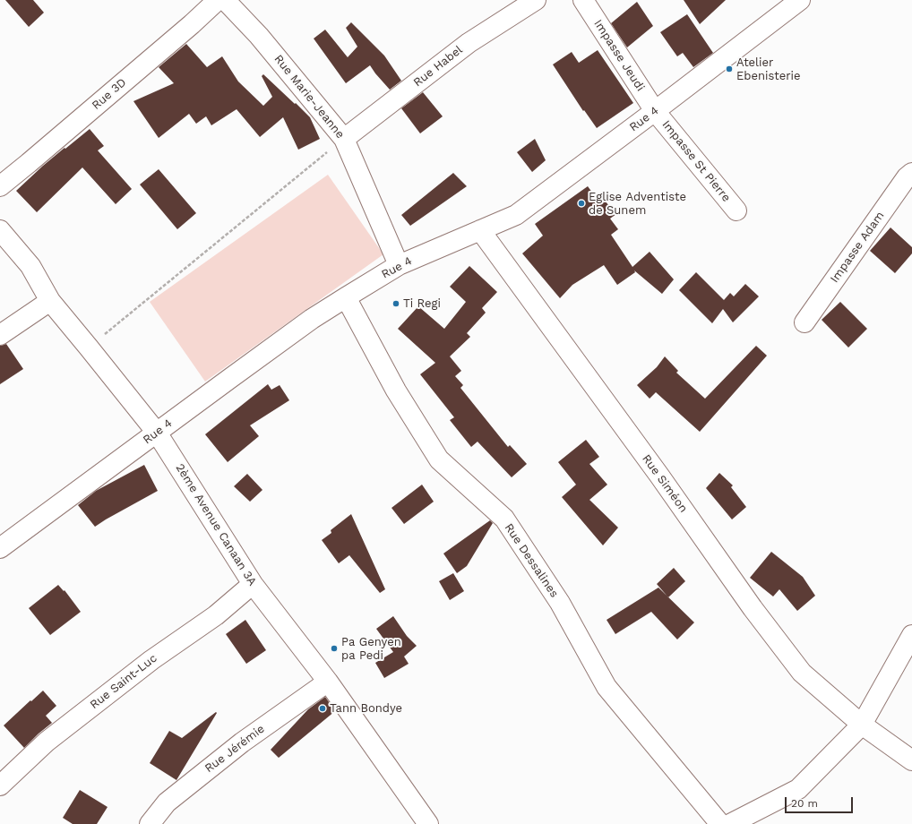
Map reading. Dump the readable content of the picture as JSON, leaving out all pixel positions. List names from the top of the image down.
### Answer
{
  "streets": {
    "street": [
      "Impasse Jeudi",
      "Rue Habel",
      "Rue 3D",
      "Rue Marie-Jeanne",
      "Rue 4",
      "Impasse St Pierre",
      "Impasse Adam",
      "Rue Siméon",
      "2ème Avenue Canaan 3A",
      "Rue Dessalines",
      "Rue Saint-Luc",
      "Rue Jérémie"
    ]
  },
  "crossings": [
    ["Impasse Jeudi", "Rue 4"],
    ["Impasse Jeudi", "Impasse St Pierre"],
    ["Rue Habel", "Rue Marie-Jeanne"],
    ["Rue Marie-Jeanne", "Rue 4"],
    ["Rue 4", "Impasse St Pierre"],
    ["Rue 4", "Rue Siméon"],
    ["Rue 4", "2ème Avenue Canaan 3A"],
    ["Rue 4", "Rue Dessalines"],
    ["2ème Avenue Canaan 3A", "Rue Saint-Luc"],
    ["2ème Avenue Canaan 3A", "Rue Jérémie"]
  ],
  "places": [
    "Atelier Ebenisterie",
    "Eglise Adventiste de Sunem",
    "Ti Regi",
    "Pa Genyen pa Pedi",
    "Tann Bondye"
  ],
  "scale_bar": "20 m"
}
